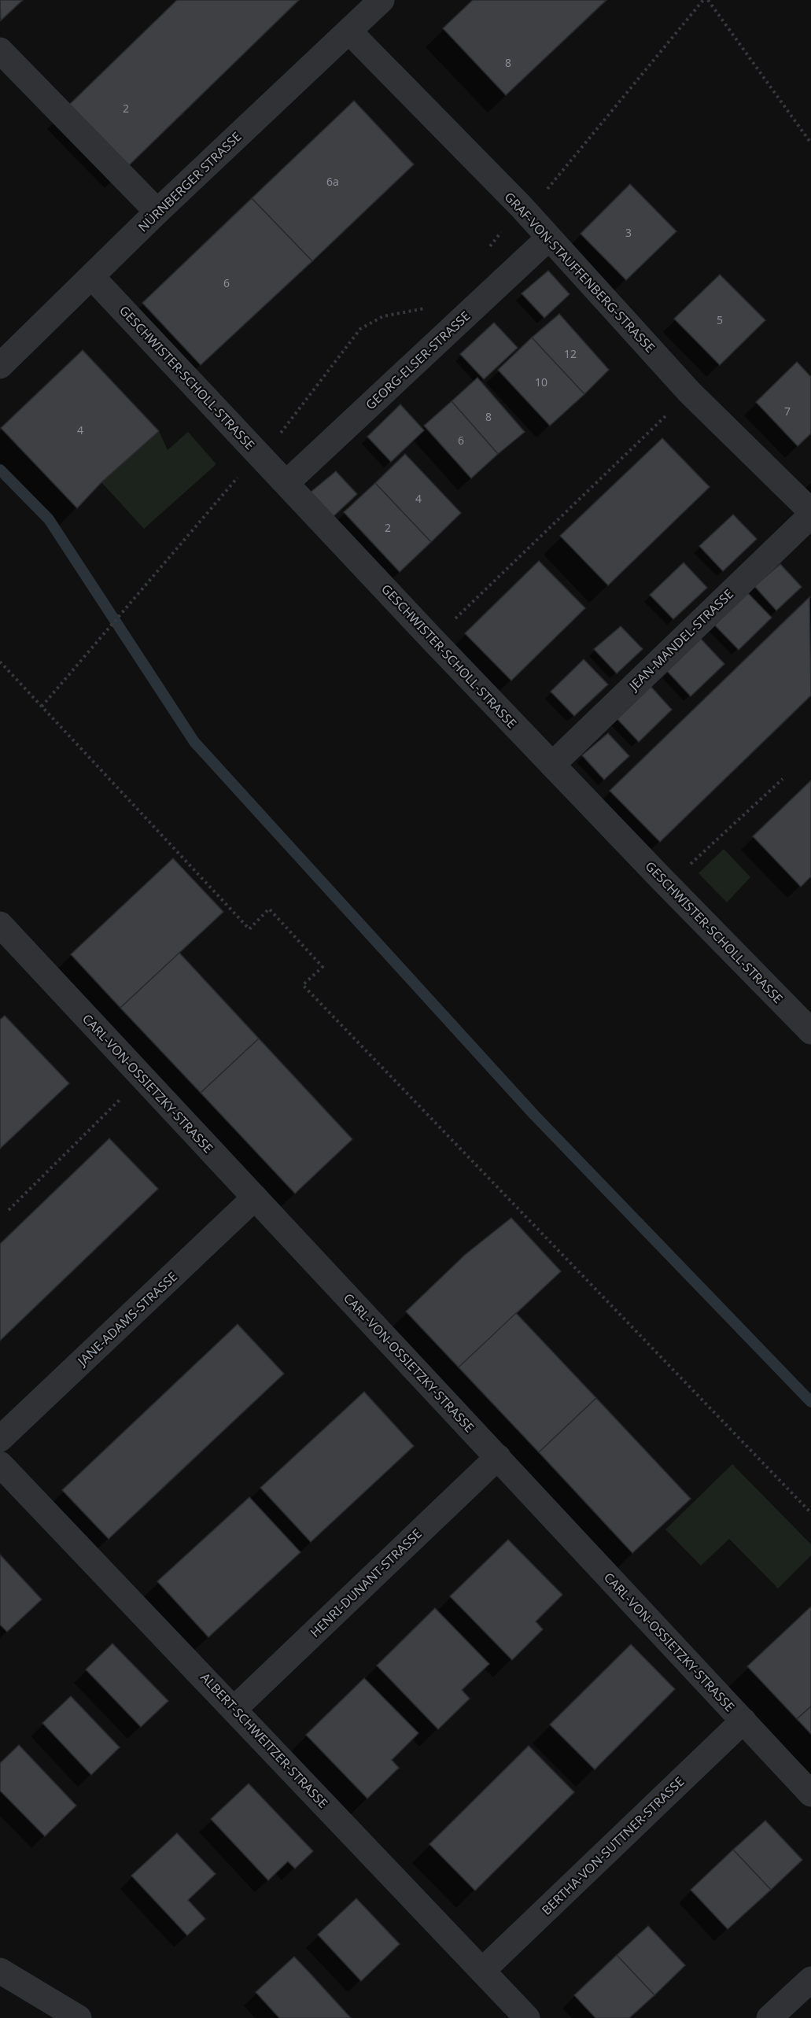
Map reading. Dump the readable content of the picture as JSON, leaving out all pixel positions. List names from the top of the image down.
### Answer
{
  "streets": {
    "street": [
      "NÜRNBERGER STRASSE",
      "GRAF-VON-STAUFFENBERG-STRASSE",
      "GEORG-ELSER-STRASSE",
      "GESCHWISTER-SCHOLL-STRASSE",
      "JEAN-MANDEL-STRASSE",
      "CARL-VON-OSSIETZKY-STRASSE",
      "JANE-ADAMS-STRASSE",
      "HENRI-DUNANT-STRASSE",
      "ALBERT-SCHWEITZER-STRASSE",
      "BERTHA-VON-SUTTNER-STRASSE"
    ]
  },
  "crossings": [
    ["NÜRNBERGER STRASSE", "GRAF-VON-STAUFFENBERG-STRASSE"],
    ["NÜRNBERGER STRASSE", "GESCHWISTER-SCHOLL-STRASSE"],
    ["GRAF-VON-STAUFFENBERG-STRASSE", "GEORG-ELSER-STRASSE"],
    ["GEORG-ELSER-STRASSE", "GESCHWISTER-SCHOLL-STRASSE"],
    ["GESCHWISTER-SCHOLL-STRASSE", "JEAN-MANDEL-STRASSE"],
    ["CARL-VON-OSSIETZKY-STRASSE", "JANE-ADAMS-STRASSE"],
    ["CARL-VON-OSSIETZKY-STRASSE", "HENRI-DUNANT-STRASSE"],
    ["CARL-VON-OSSIETZKY-STRASSE", "BERTHA-VON-SUTTNER-STRASSE"],
    ["HENRI-DUNANT-STRASSE", "ALBERT-SCHWEITZER-STRASSE"],
    ["ALBERT-SCHWEITZER-STRASSE", "BERTHA-VON-SUTTNER-STRASSE"]
  ],
  "house_numbers": [
    "8",
    "2",
    "6a",
    "3",
    "6",
    "5",
    "12",
    "10",
    "7",
    "8",
    "4",
    "6",
    "4",
    "2"
  ]
}
